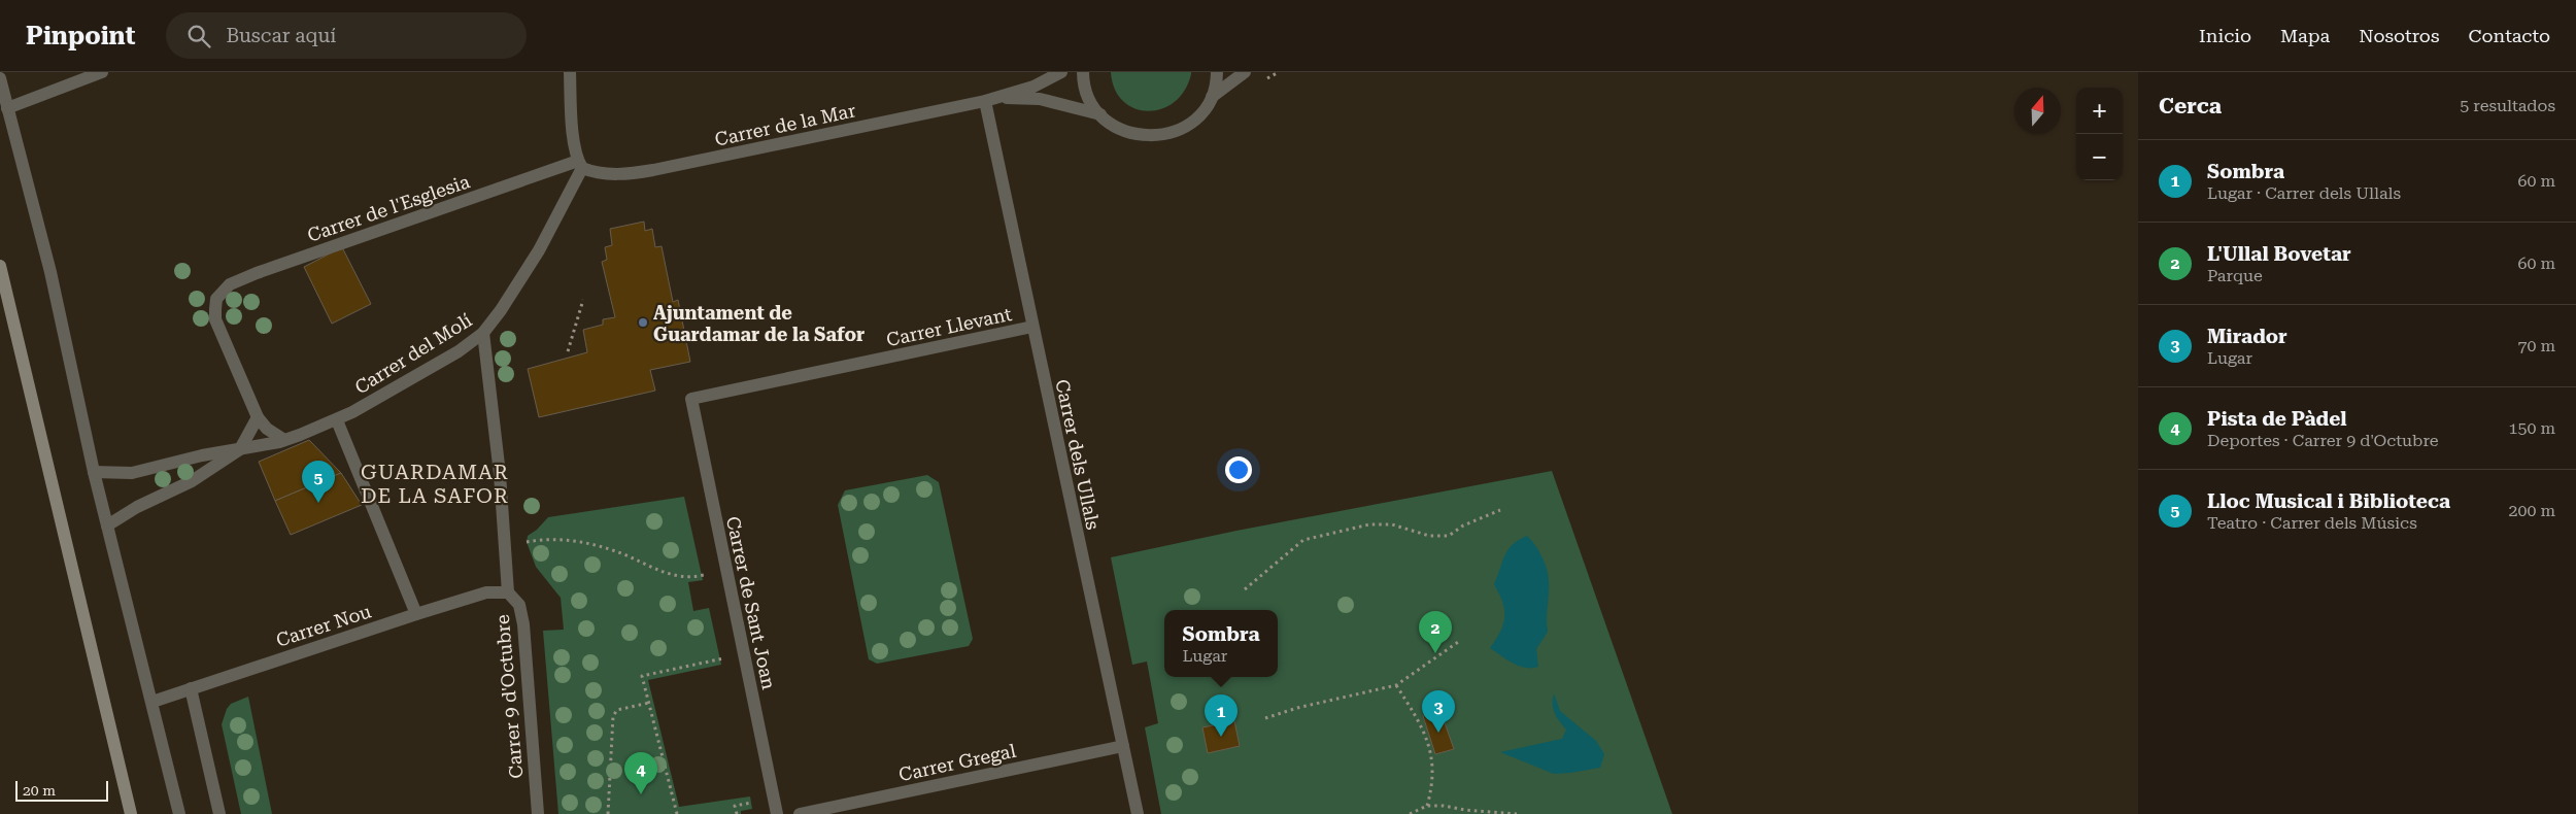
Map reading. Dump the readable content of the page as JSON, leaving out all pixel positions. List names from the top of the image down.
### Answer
{
  "streets": {
    "street": [
      "Carrer de la Mar",
      "Carrer de l'Esglesia",
      "Carrer Llevant",
      "Carrer del Molí",
      "Carrer dels Ullals",
      "Carrer de Sant Joan",
      "Carrer Nou",
      "Carrer 9 d'Octubre",
      "Carrer Gregal"
    ]
  },
  "crossings": [
    ["Carrer de la Mar", "Carrer de l'Esglesia"],
    ["Carrer de la Mar", "Carrer del Molí"],
    ["Carrer de la Mar", "Carrer dels Ullals"],
    ["Carrer de l'Esglesia", "Carrer del Molí"],
    ["Carrer Llevant", "Carrer dels Ullals"],
    ["Carrer Llevant", "Carrer de Sant Joan"],
    ["Carrer del Molí", "Carrer 9 d'Octubre"],
    ["Carrer dels Ullals", "Carrer Gregal"],
    ["Carrer Nou", "Carrer 9 d'Octubre"]
  ],
  "districts": ["GUARDAMAR DE LA SAFOR"],
  "places": ["Ajuntament de Guardamar de la Safor"],
  "scale_bar": "20 m",
  "north": "top",
  "page": {
    "header": "Pinpoint",
    "search": "Buscar aquí",
    "nav": [
      "Inicio",
      "Mapa",
      "Nosotros",
      "Contacto"
    ],
    "heading": ["Cerca", "5 resultados"],
    "map_buttons": ["+", "−"],
    "list": [
      {
        "mark": "1",
        "name": "Sombra",
        "note": "Lugar · Carrer dels Ullals",
        "value": "60 m"
      },
      {
        "mark": "2",
        "name": "L'Ullal Bovetar",
        "note": "Parque",
        "value": "60 m"
      },
      {
        "mark": "3",
        "name": "Mirador",
        "note": "Lugar",
        "value": "70 m"
      },
      {
        "mark": "4",
        "name": "Pista de Pàdel",
        "note": "Deportes · Carrer 9 d'Octubre",
        "value": "150 m"
      },
      {
        "mark": "5",
        "name": "Lloc Musical i Biblioteca",
        "note": "Teatro · Carrer dels Músics",
        "value": "200 m"
      }
    ],
    "pins": [
      "5",
      "2",
      "3",
      "1",
      "4"
    ],
    "popup": ["Sombra", "Lugar"],
    "scale": "20 m"
  }
}
